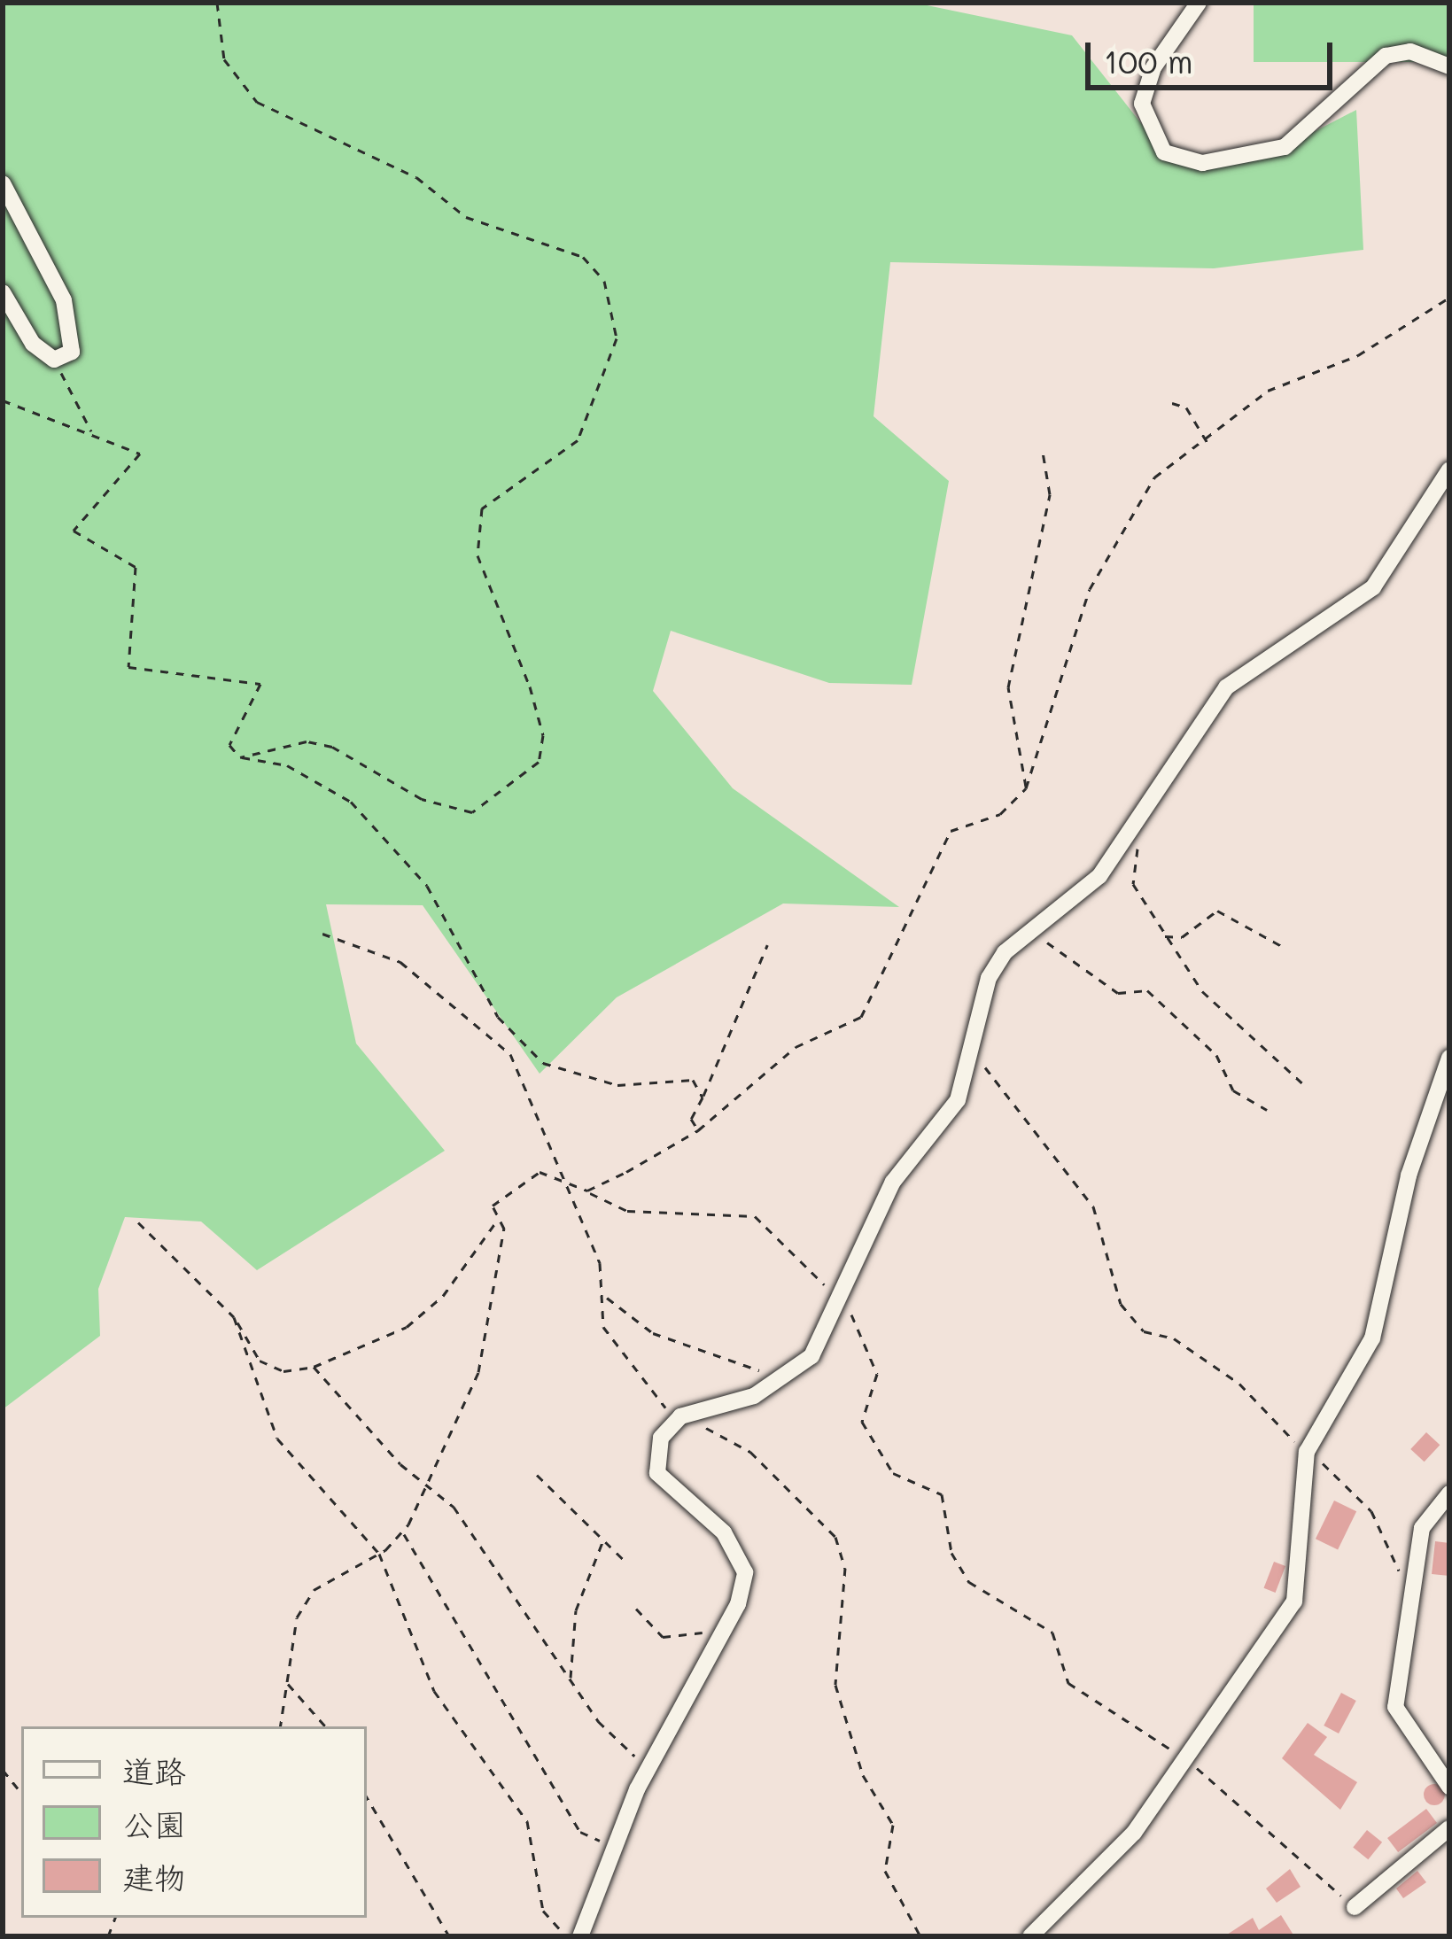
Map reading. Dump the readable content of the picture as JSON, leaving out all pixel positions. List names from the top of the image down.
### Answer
{
  "legend": ["道路", "公園", "建物"],
  "scale_bar": "100 m"
}
